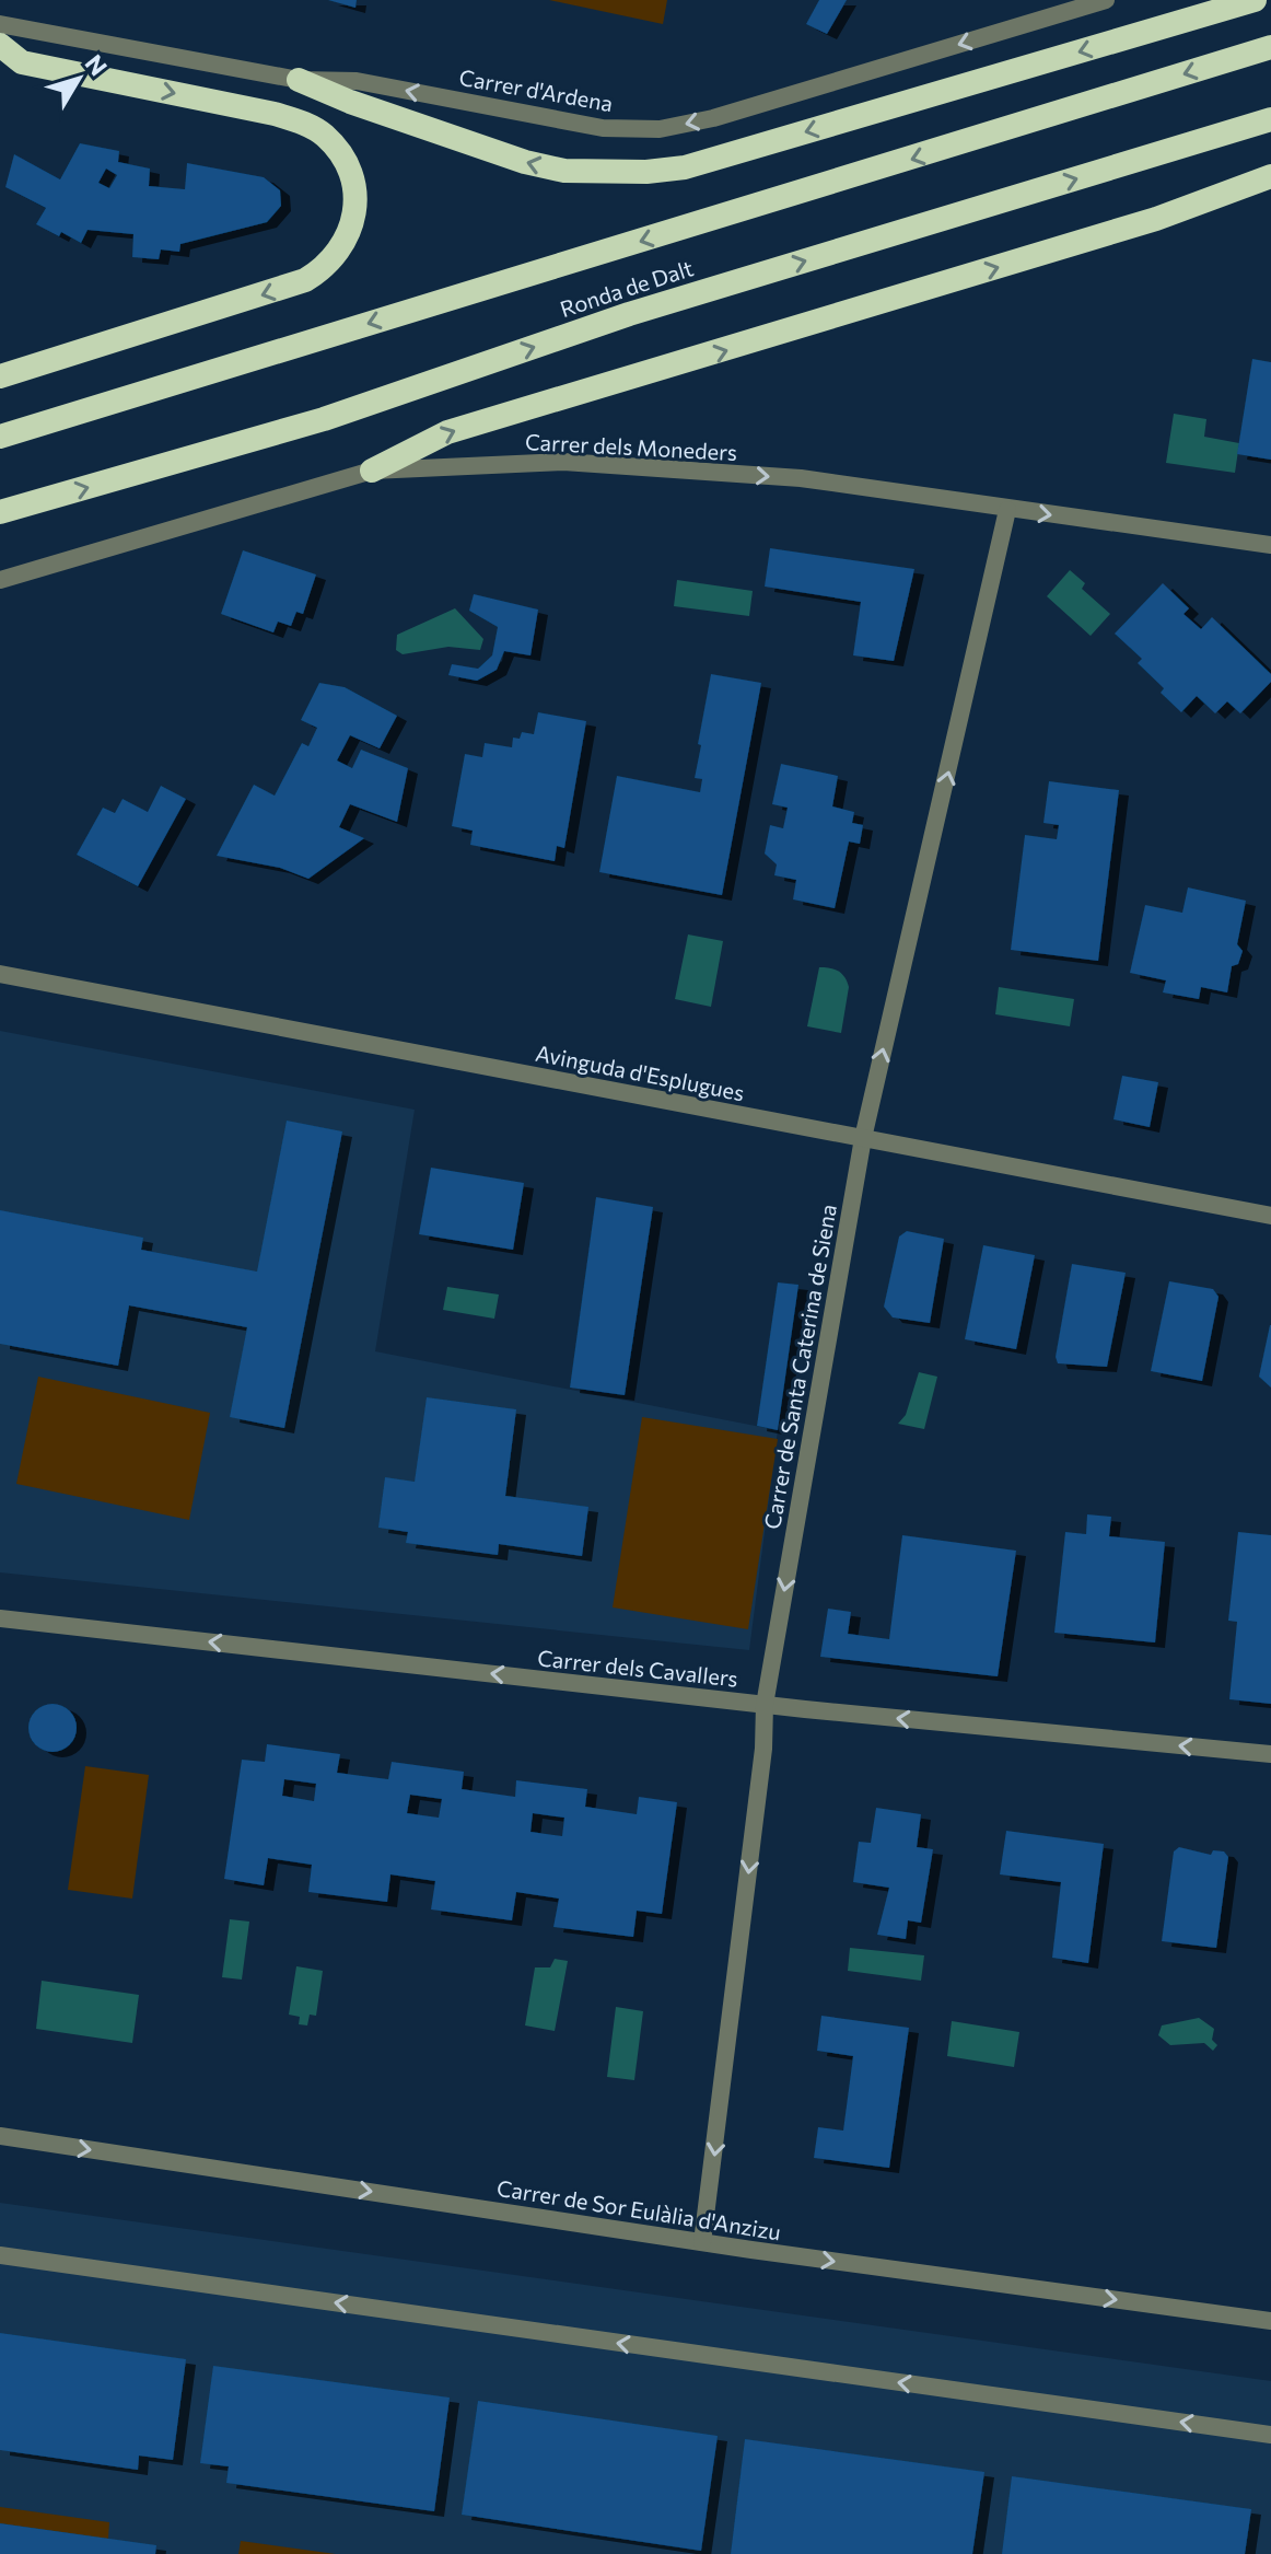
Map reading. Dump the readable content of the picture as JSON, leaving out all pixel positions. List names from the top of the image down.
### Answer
{
  "streets": {
    "highway": ["Ronda de Dalt"],
    "street": [
      "Carrer d'Ardena",
      "Carrer dels Moneders",
      "Avinguda d'Esplugues",
      "Carrer de Santa Caterina de Siena",
      "Carrer dels Cavallers",
      "Carrer de Sor Eulàlia d'Anzizu"
    ]
  },
  "crossings": [
    ["Carrer dels Moneders", "Carrer de Santa Caterina de Siena"],
    ["Avinguda d'Esplugues", "Carrer de Santa Caterina de Siena"],
    ["Carrer de Santa Caterina de Siena", "Carrer dels Cavallers"],
    ["Carrer de Santa Caterina de Siena", "Carrer de Sor Eulàlia d'Anzizu"]
  ],
  "one_way": ["Carrer d'Ardena", "Carrer dels Moneders", "Carrer dels Cavallers"],
  "north": "top right"
}
